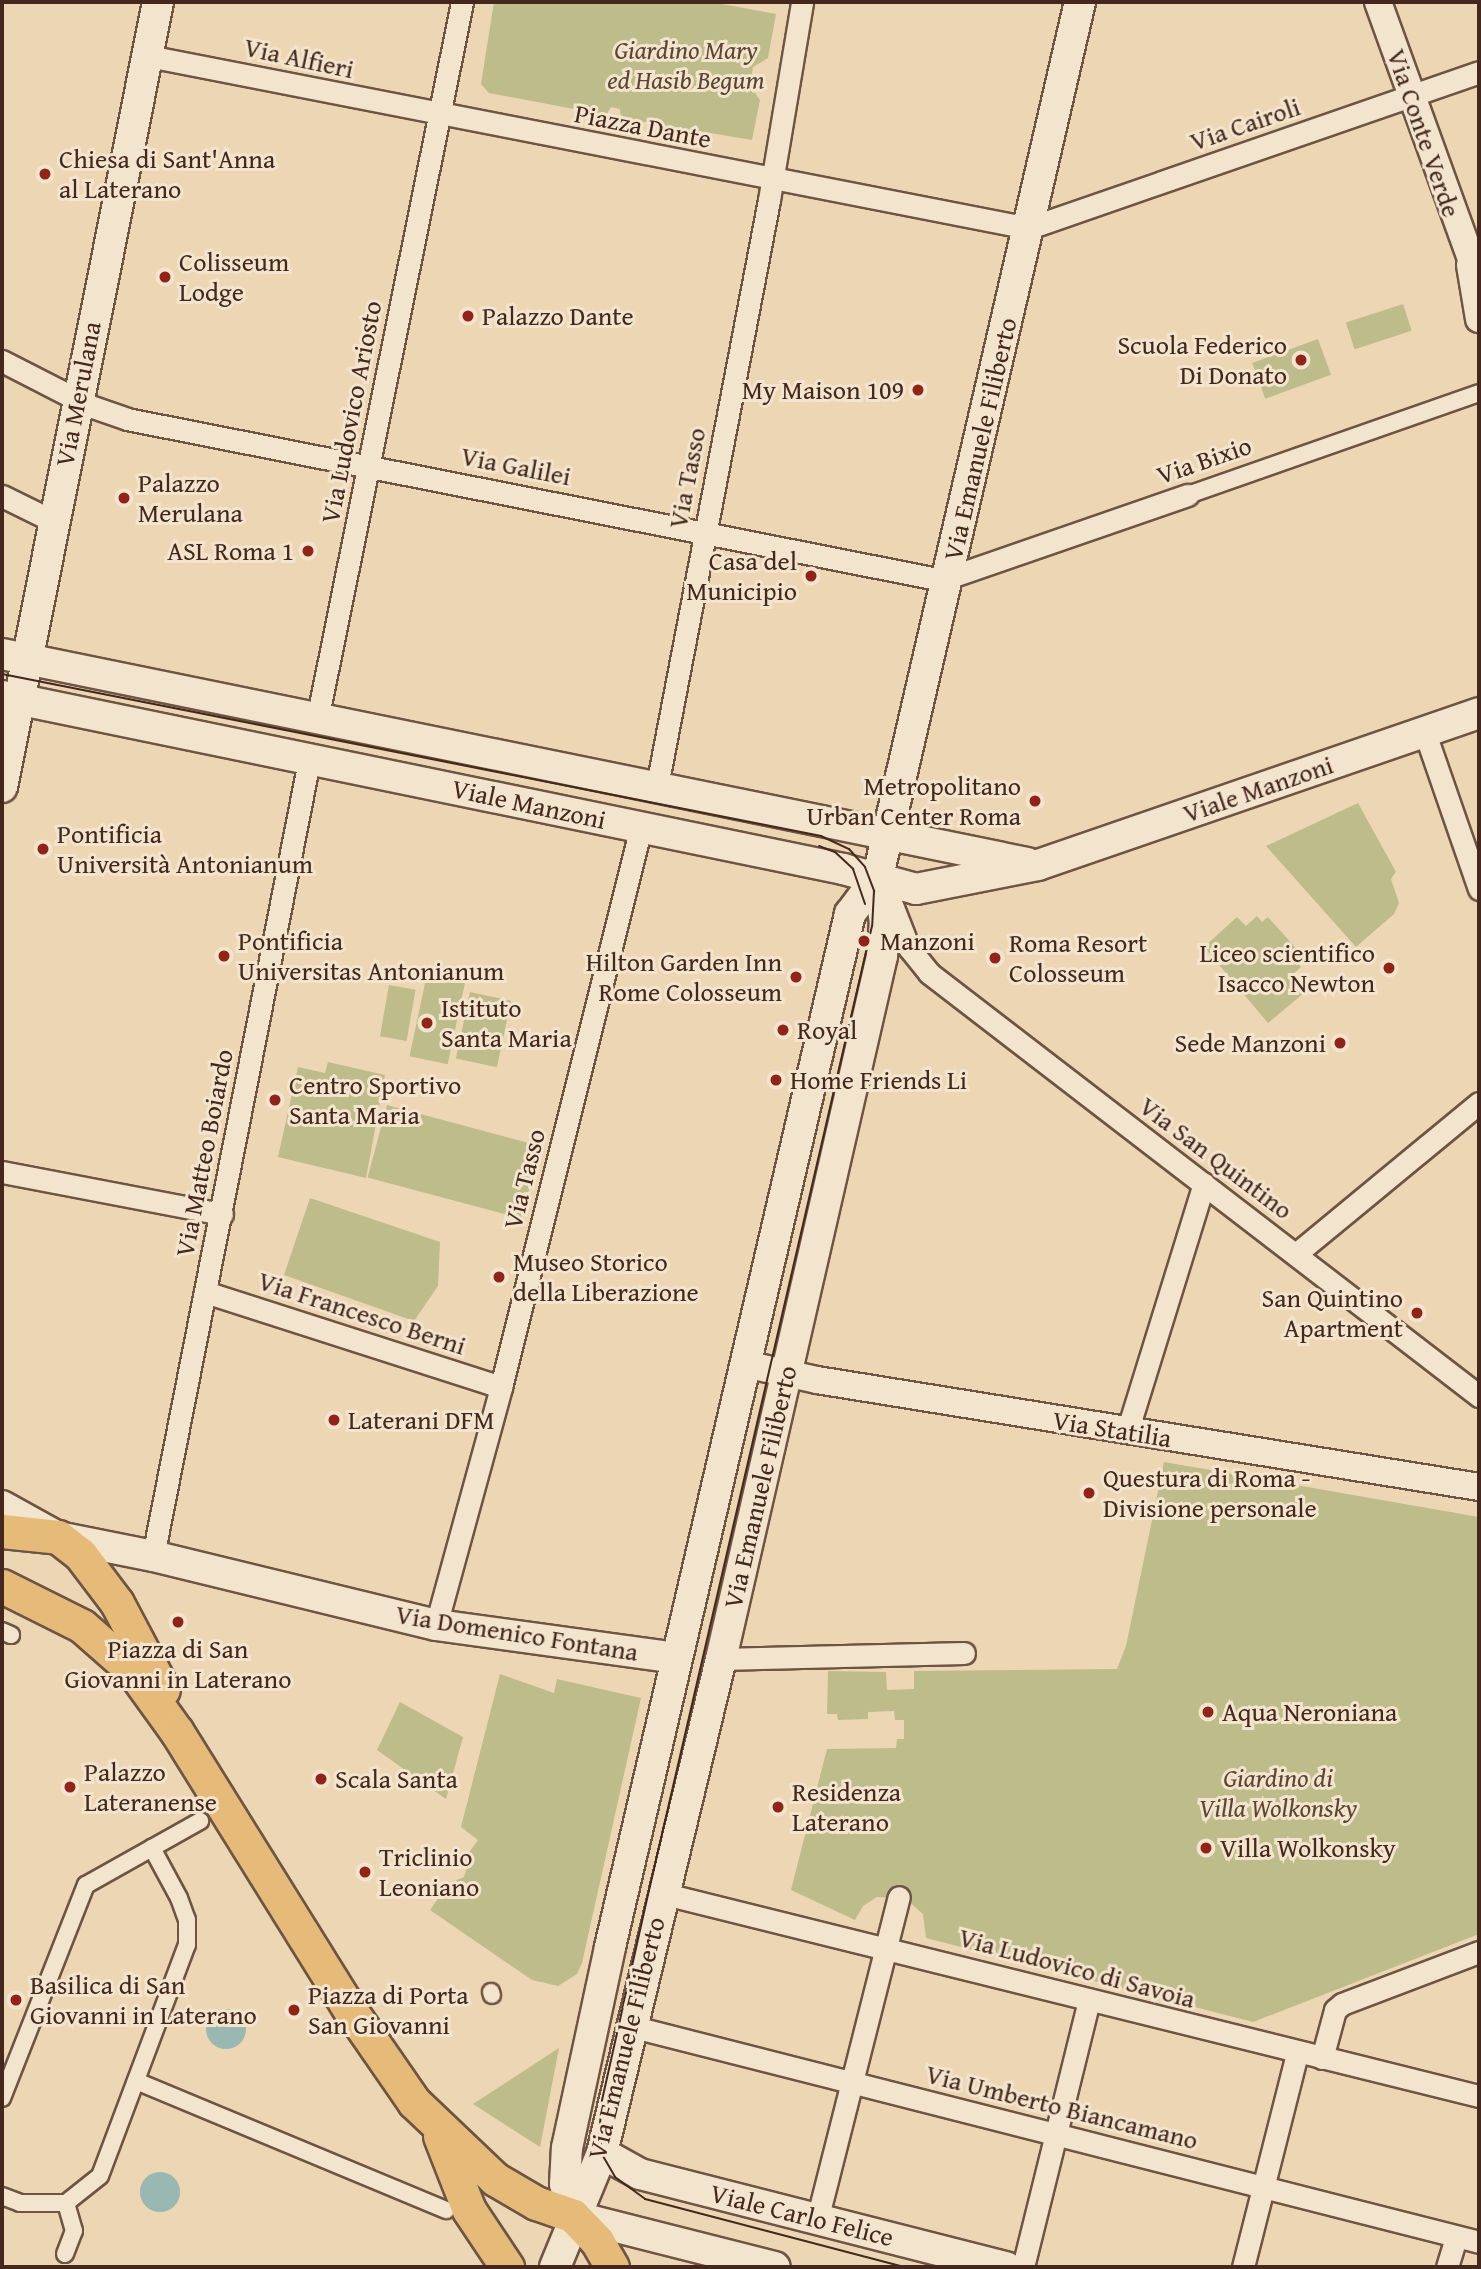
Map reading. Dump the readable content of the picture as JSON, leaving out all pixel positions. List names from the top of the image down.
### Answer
{
  "streets": {
    "main road": [
      "Via Merulana",
      "Via Emanuele Filiberto",
      "Viale Manzoni",
      "Via Domenico Fontana",
      "Viale Carlo Felice"
    ],
    "street": [
      "Via Alfieri",
      "Via Cairoli",
      "Piazza Dante",
      "Via Conte Verde",
      "Via Ludovico Ariosto",
      "Via Bixio",
      "Via Galilei",
      "Via Tasso",
      "Via Matteo Boiardo",
      "Via San Quintino",
      "Via Francesco Berni",
      "Via Statilia",
      "Via Ludovico di Savoia",
      "Via Umberto Biancamano"
    ]
  },
  "crossings": [
    ["Via Alfieri", "Piazza Dante"],
    ["Via Alfieri", "Via Merulana"],
    ["Via Alfieri", "Via Ludovico Ariosto"],
    ["Via Cairoli", "Piazza Dante"],
    ["Via Cairoli", "Via Conte Verde"],
    ["Via Cairoli", "Via Emanuele Filiberto"],
    ["Piazza Dante", "Via Ludovico Ariosto"],
    ["Piazza Dante", "Via Emanuele Filiberto"],
    ["Piazza Dante", "Via Tasso"],
    ["Via Merulana", "Via Galilei"],
    ["Via Merulana", "Viale Manzoni"],
    ["Via Ludovico Ariosto", "Via Galilei"],
    ["Via Ludovico Ariosto", "Viale Manzoni"],
    ["Via Emanuele Filiberto", "Via Bixio"],
    ["Via Emanuele Filiberto", "Via Galilei"],
    ["Via Emanuele Filiberto", "Viale Manzoni"],
    ["Via Emanuele Filiberto", "Via San Quintino"],
    ["Via Emanuele Filiberto", "Via Statilia"],
    ["Via Emanuele Filiberto", "Via Domenico Fontana"],
    ["Via Emanuele Filiberto", "Via Ludovico di Savoia"],
    ["Via Emanuele Filiberto", "Via Umberto Biancamano"],
    ["Via Emanuele Filiberto", "Viale Carlo Felice"],
    ["Via Bixio", "Via Galilei"],
    ["Via Galilei", "Via Tasso"],
    ["Via Tasso", "Viale Manzoni"],
    ["Via Tasso", "Via Francesco Berni"],
    ["Via Tasso", "Via Domenico Fontana"],
    ["Viale Manzoni", "Via Matteo Boiardo"],
    ["Viale Manzoni", "Via San Quintino"],
    ["Via Matteo Boiardo", "Via Francesco Berni"],
    ["Via Matteo Boiardo", "Via Domenico Fontana"]
  ],
  "parks": ["Giardino Mary ed Hasib Begum", "Giardino di Villa Wolkonsky"],
  "places": [
    "Chiesa di Sant'Anna al Laterano",
    "Colisseum Lodge",
    "Palazzo Dante",
    "Scuola Federico Di Donato",
    "My Maison 109",
    "Palazzo Merulana",
    "ASL Roma 1",
    "Casa del Municipio",
    "Metropolitano Urban Center Roma",
    "Pontificia Università Antonianum",
    "Manzoni",
    "Pontificia Universitas Antonianum",
    "Roma Resort Colosseum",
    "Liceo scientifico Isacco Newton",
    "Hilton Garden Inn Rome Colosseum",
    "Istituto Santa Maria",
    "Royal",
    "Sede Manzoni",
    "Home Friends Li",
    "Centro Sportivo Santa Maria",
    "Museo Storico della Liberazione",
    "San Quintino Apartment",
    "Laterani DFM",
    "Questura di Roma - Divisione personale",
    "Piazza di San Giovanni in Laterano",
    "Aqua Neroniana",
    "Scala Santa",
    "Palazzo Lateranense",
    "Residenza Laterano",
    "Villa Wolkonsky",
    "Triclinio Leoniano",
    "Basilica di San Giovanni in Laterano",
    "Piazza di Porta San Giovanni"
  ]
}
